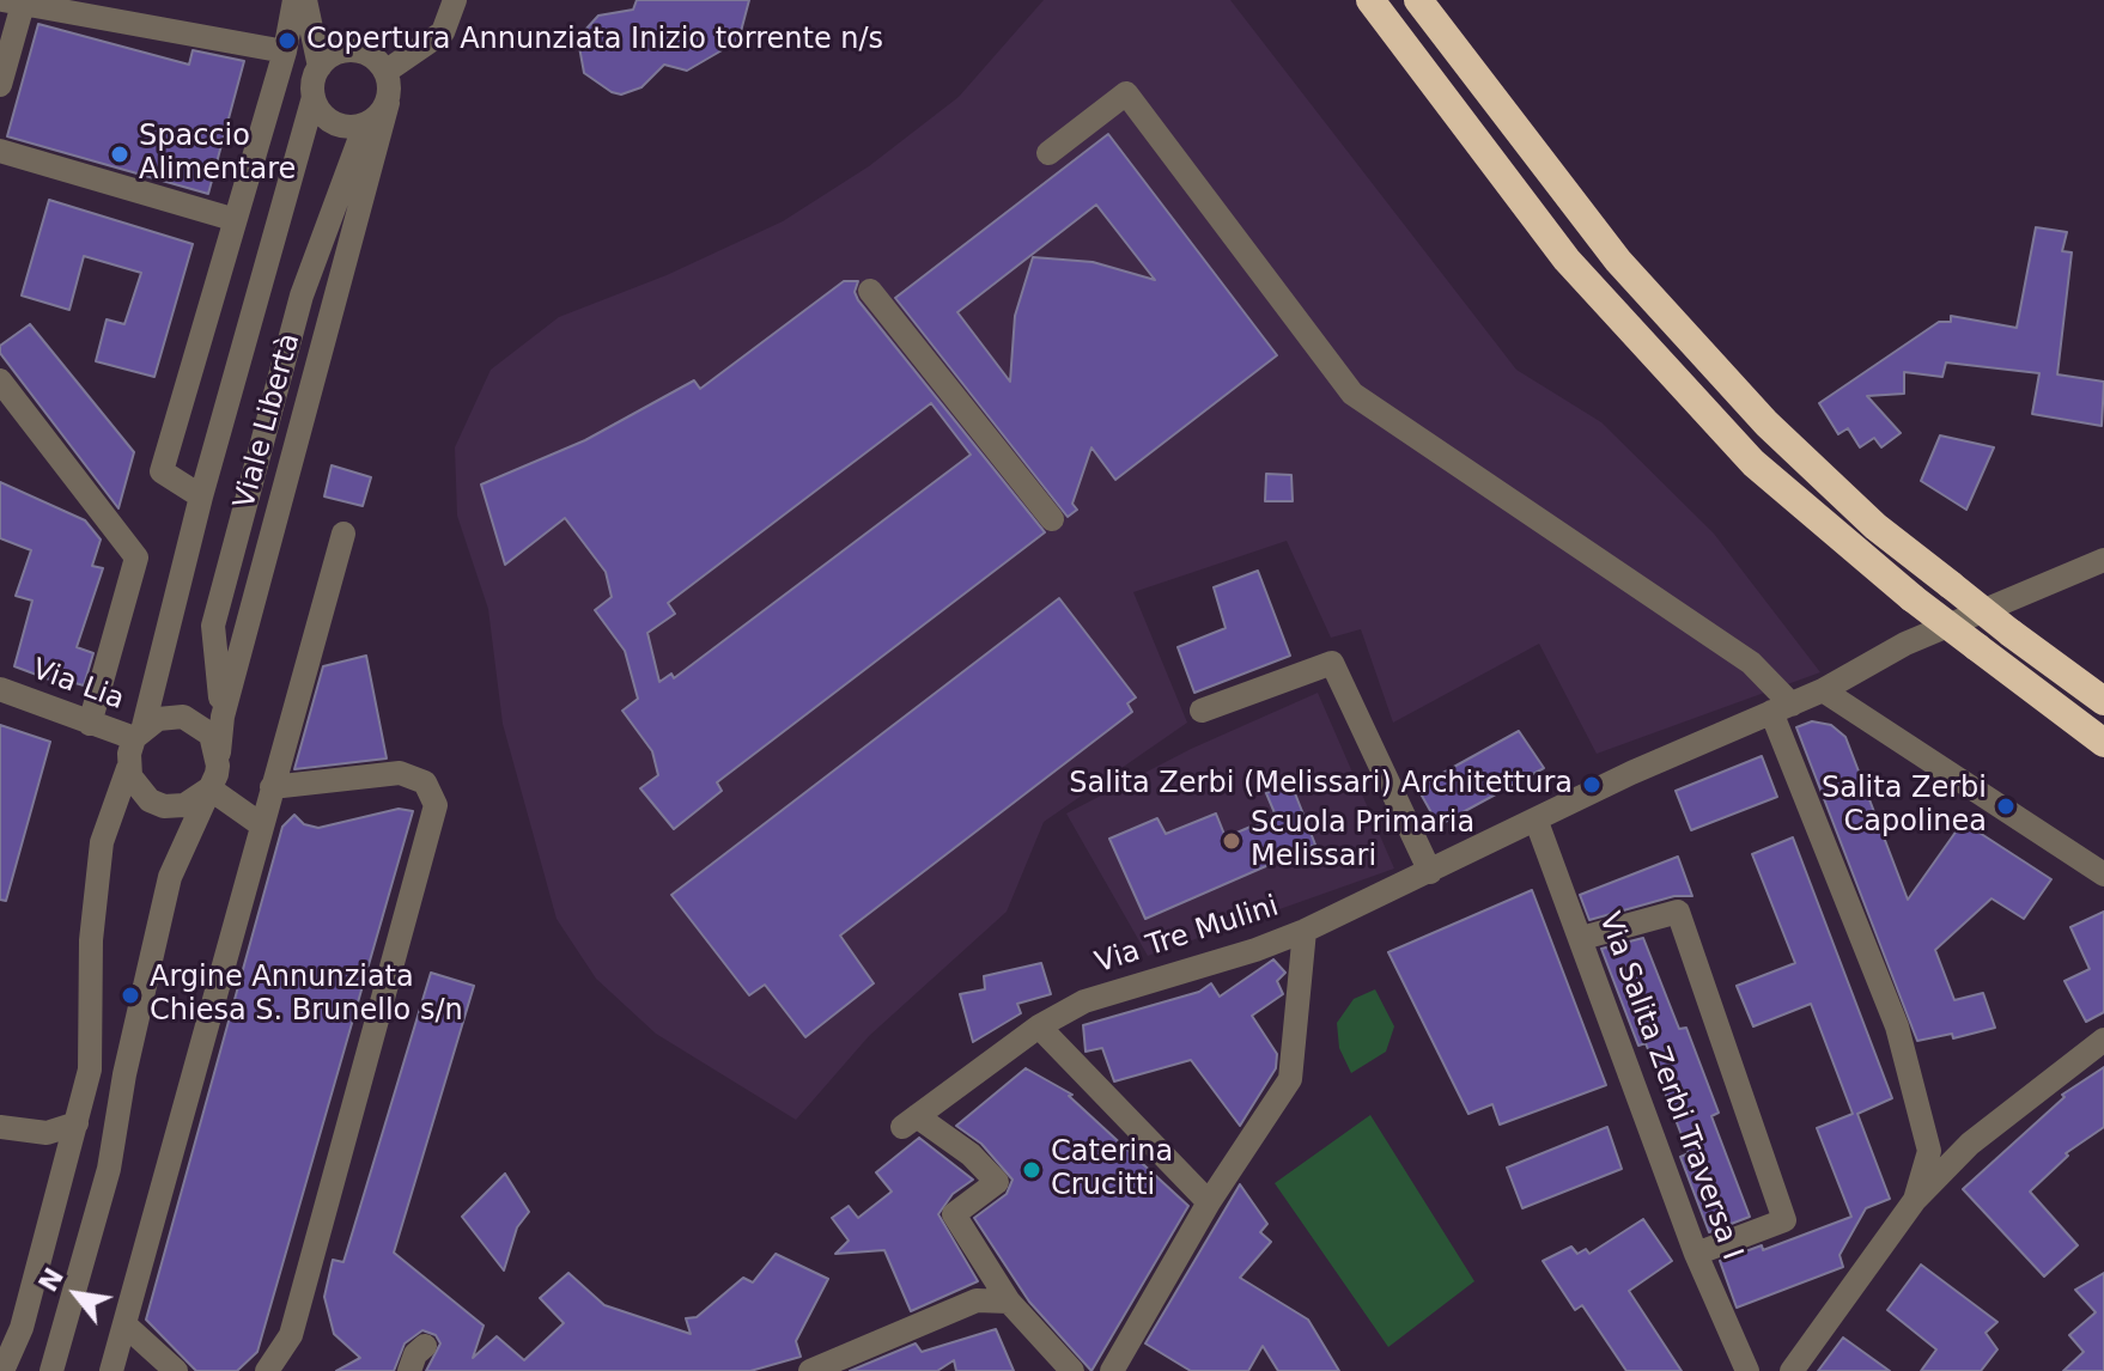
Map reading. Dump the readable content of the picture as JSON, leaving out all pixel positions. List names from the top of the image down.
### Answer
{
  "streets": {
    "street": [
      "Viale Libertà",
      "Via Lia",
      "Via Tre Mulini",
      "Via Salita Zerbi Traversa I"
    ]
  },
  "crossings": [
    ["Viale Libertà", "Via Lia"],
    ["Via Tre Mulini", "Via Salita Zerbi Traversa I"]
  ],
  "places": [
    "Copertura Annunziata Inizio torrente n/s",
    "Spaccio Alimentare",
    "Salita Zerbi (Melissari) Architettura",
    "Salita Zerbi Capolinea",
    "Scuola Primaria Melissari",
    "Argine Annunziata Chiesa S. Brunello s/n",
    "Caterina Crucitti"
  ],
  "north": "top left"
}
